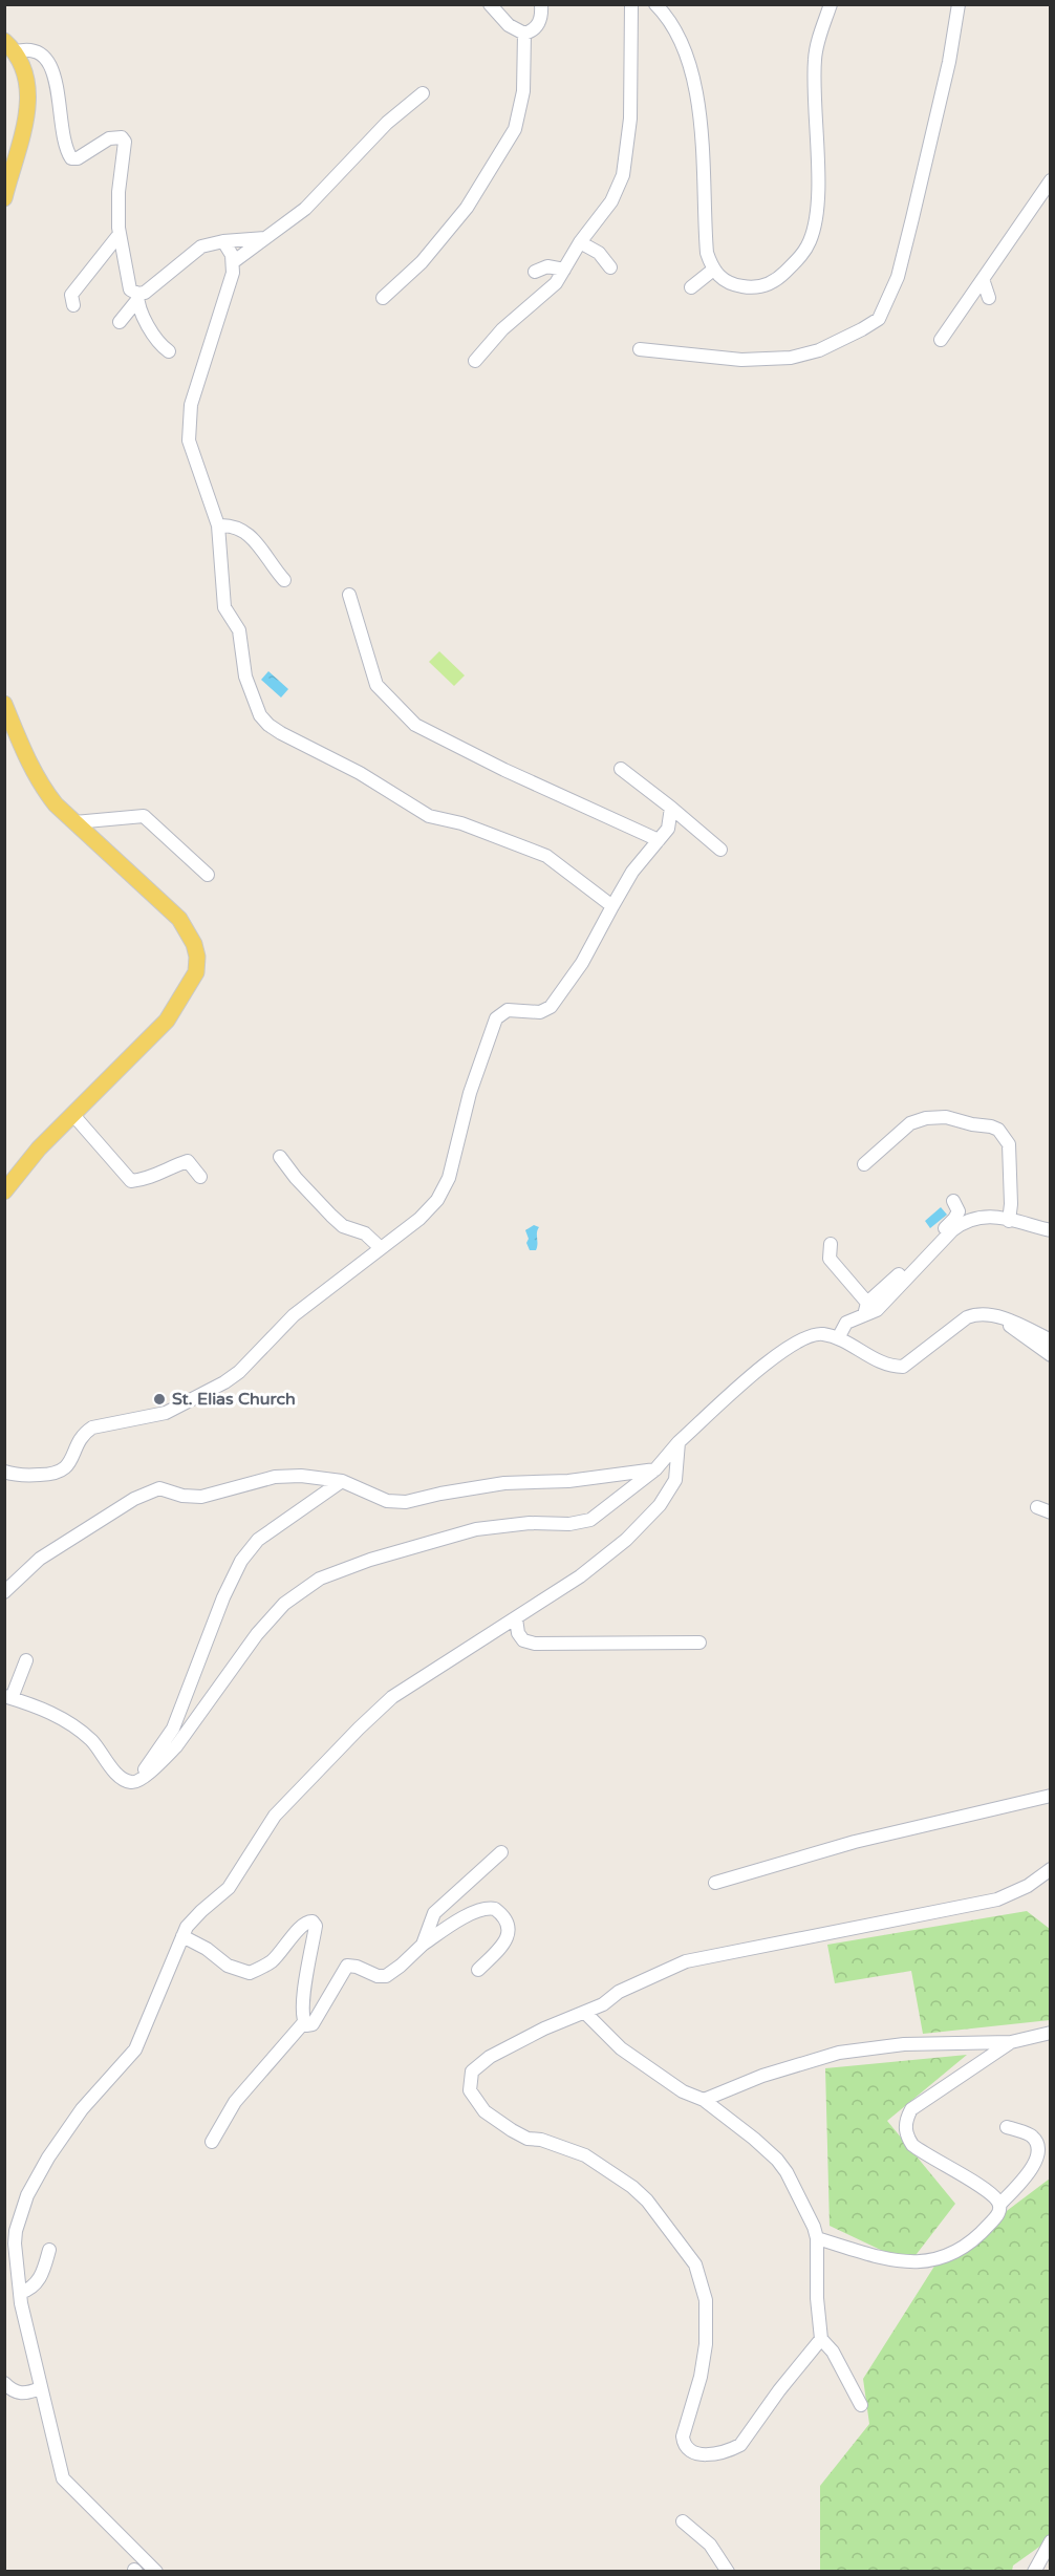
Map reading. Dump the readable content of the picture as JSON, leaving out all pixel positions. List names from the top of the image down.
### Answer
{
  "places": ["St. Elias Church"]
}
